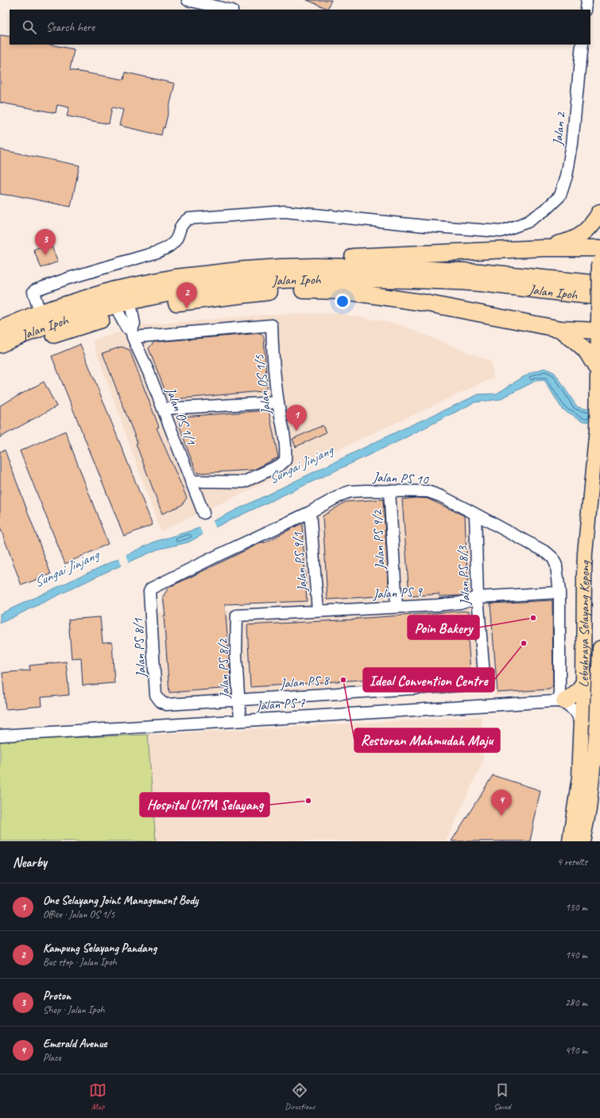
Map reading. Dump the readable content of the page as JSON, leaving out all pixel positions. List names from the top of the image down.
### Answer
{
  "streets": {
    "highway": ["Jalan Ipoh"],
    "main road": ["Lebuhraya Selayang Kepong"],
    "street": [
      "Jalan 2",
      "Jalan OS 1/5",
      "Jalan OS 1/1",
      "Jalan PS 10",
      "Jalan PS 9/2",
      "Jalan PS 9/1",
      "Jalan PS 8/3",
      "Jalan PS 9",
      "Jalan PS 8/1",
      "Jalan PS 8/2",
      "Jalan PS 8",
      "Jalan PS 7"
    ]
  },
  "crossings": [
    ["Jalan 2", "Jalan Ipoh"],
    ["Jalan OS 1/5", "Jalan OS 1/1"],
    ["Jalan PS 10", "Jalan PS 9/2"],
    ["Jalan PS 10", "Jalan PS 9/1"],
    ["Jalan PS 10", "Jalan PS 8/3"],
    ["Jalan PS 10", "Jalan PS 9"],
    ["Jalan PS 10", "Jalan PS 8/1"],
    ["Jalan PS 10", "Jalan PS 7"],
    ["Jalan PS 9/2", "Jalan PS 9"],
    ["Jalan PS 9/1", "Jalan PS 9"],
    ["Jalan PS 8/3", "Jalan PS 9"],
    ["Jalan PS 8/3", "Jalan PS 8"],
    ["Jalan PS 9", "Jalan PS 8/2"],
    ["Lebuhraya Selayang Kepong", "Jalan PS 7"],
    ["Jalan PS 8/1", "Jalan PS 8"],
    ["Jalan PS 8/2", "Jalan PS 8"],
    ["Jalan PS 8/2", "Jalan PS 7"]
  ],
  "water": ["Sungai Jinjang"],
  "places": [
    "Poin Bakery",
    "Ideal Convention Centre",
    "Restoran Mahmudah Maju",
    "Hospital UiTM Selayang"
  ],
  "page": {
    "search": "Search here",
    "pins": [
      "3",
      "2",
      "1",
      "4"
    ],
    "heading": ["Nearby", "4 results"],
    "list": [
      {
        "mark": "1",
        "name": "One Selayang Joint Management Body",
        "note": "Office · Jalan OS 1/5",
        "value": "130 m"
      },
      {
        "mark": "2",
        "name": "Kampung Selayang Pandang",
        "note": "Bus stop · Jalan Ipoh",
        "value": "140 m"
      },
      {
        "mark": "3",
        "name": "Proton",
        "note": "Shop · Jalan Ipoh",
        "value": "280 m"
      },
      {
        "mark": "4",
        "name": "Emerald Avenue",
        "note": "Place",
        "value": "490 m"
      }
    ],
    "nav": ["Map", "Directions", "Saved"]
  }
}
